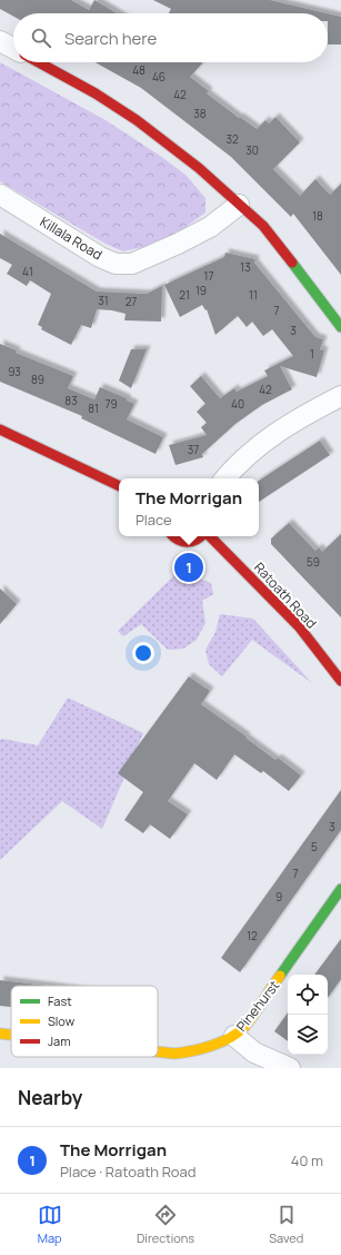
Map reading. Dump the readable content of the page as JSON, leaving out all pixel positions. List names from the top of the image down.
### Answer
{
  "streets": {
    "street": ["Killala Road", "Ratoath Road", "Pinehurst"]
  },
  "house_numbers": [
    "48",
    "46",
    "42",
    "38",
    "32",
    "30",
    "18",
    "13",
    "41",
    "17",
    "19",
    "21",
    "11",
    "31",
    "27",
    "7",
    "3",
    "1",
    "93",
    "89",
    "42",
    "83",
    "79",
    "40",
    "81",
    "37",
    "59",
    "3",
    "5",
    "7",
    "9",
    "12"
  ],
  "legend": ["Fast", "Slow", "Jam"],
  "page": {
    "search": "Search here",
    "popup": ["The Morrigan", "Place"],
    "pins": "1",
    "heading": "Nearby",
    "list": [
      {
        "mark": "1",
        "name": "The Morrigan",
        "note": "Place · Ratoath Road",
        "value": "40 m"
      }
    ],
    "nav": ["Map", "Directions", "Saved"]
  }
}
